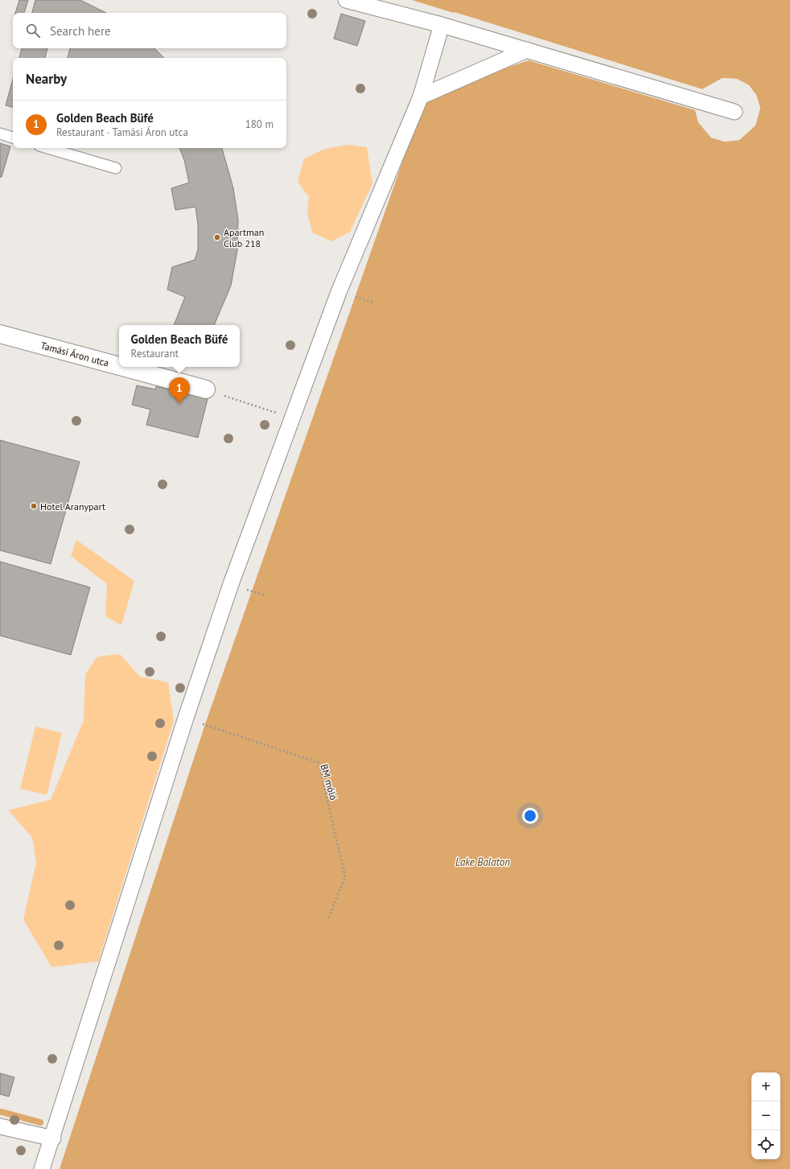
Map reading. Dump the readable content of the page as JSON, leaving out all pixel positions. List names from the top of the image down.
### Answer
{
  "streets": {
    "street": ["Tamási Áron utca"],
    "path": ["BM móló"]
  },
  "water": ["Lake Balaton"],
  "places": ["Apartman Club 218", "Hotel Aranypart"],
  "page": {
    "search": "Search here",
    "heading": "Nearby",
    "list": [
      {
        "mark": "1",
        "name": "Golden Beach Büfé",
        "note": "Restaurant · Tamási Áron utca",
        "value": "180 m"
      }
    ],
    "popup": ["Golden Beach Büfé", "Restaurant"],
    "pins": "1",
    "map_buttons": ["+", "−"]
  }
}
